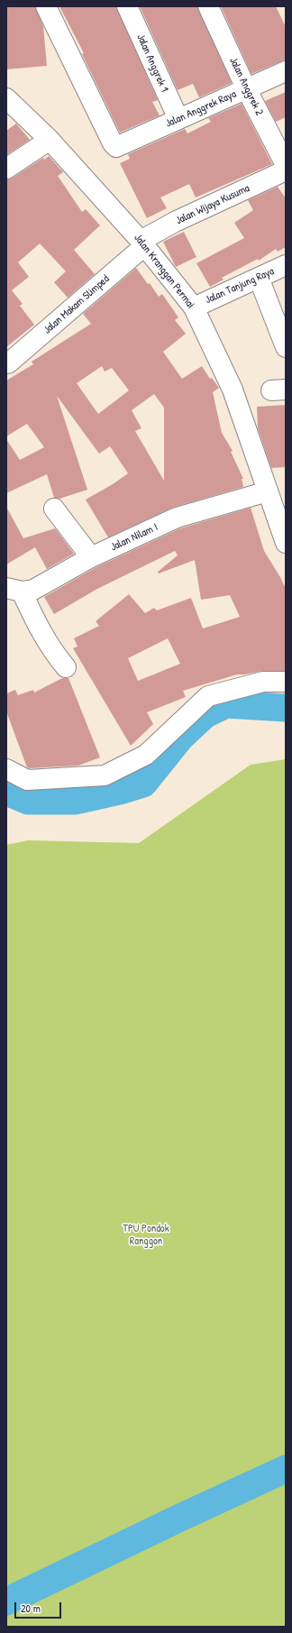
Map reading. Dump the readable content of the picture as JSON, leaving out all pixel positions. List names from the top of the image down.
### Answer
{
  "streets": {
    "street": [
      "Jalan Anggrek 1",
      "Jalan Anggrek 2",
      "Jalan Anggrek Raya",
      "Jalan Wijaya Kusuma",
      "Jalan Kranggan Permai",
      "Jalan Tanjung Raya",
      "Jalan Makam Slimped",
      "Jalan Nilam I"
    ]
  },
  "crossings": [
    ["Jalan Anggrek 1", "Jalan Anggrek Raya"],
    ["Jalan Anggrek 2", "Jalan Anggrek Raya"],
    ["Jalan Wijaya Kusuma", "Jalan Kranggan Permai"],
    ["Jalan Wijaya Kusuma", "Jalan Makam Slimped"],
    ["Jalan Kranggan Permai", "Jalan Tanjung Raya"],
    ["Jalan Kranggan Permai", "Jalan Makam Slimped"],
    ["Jalan Kranggan Permai", "Jalan Nilam I"]
  ],
  "parks": ["TPU Pondok Ranggon"],
  "scale_bar": "20 m"
}
